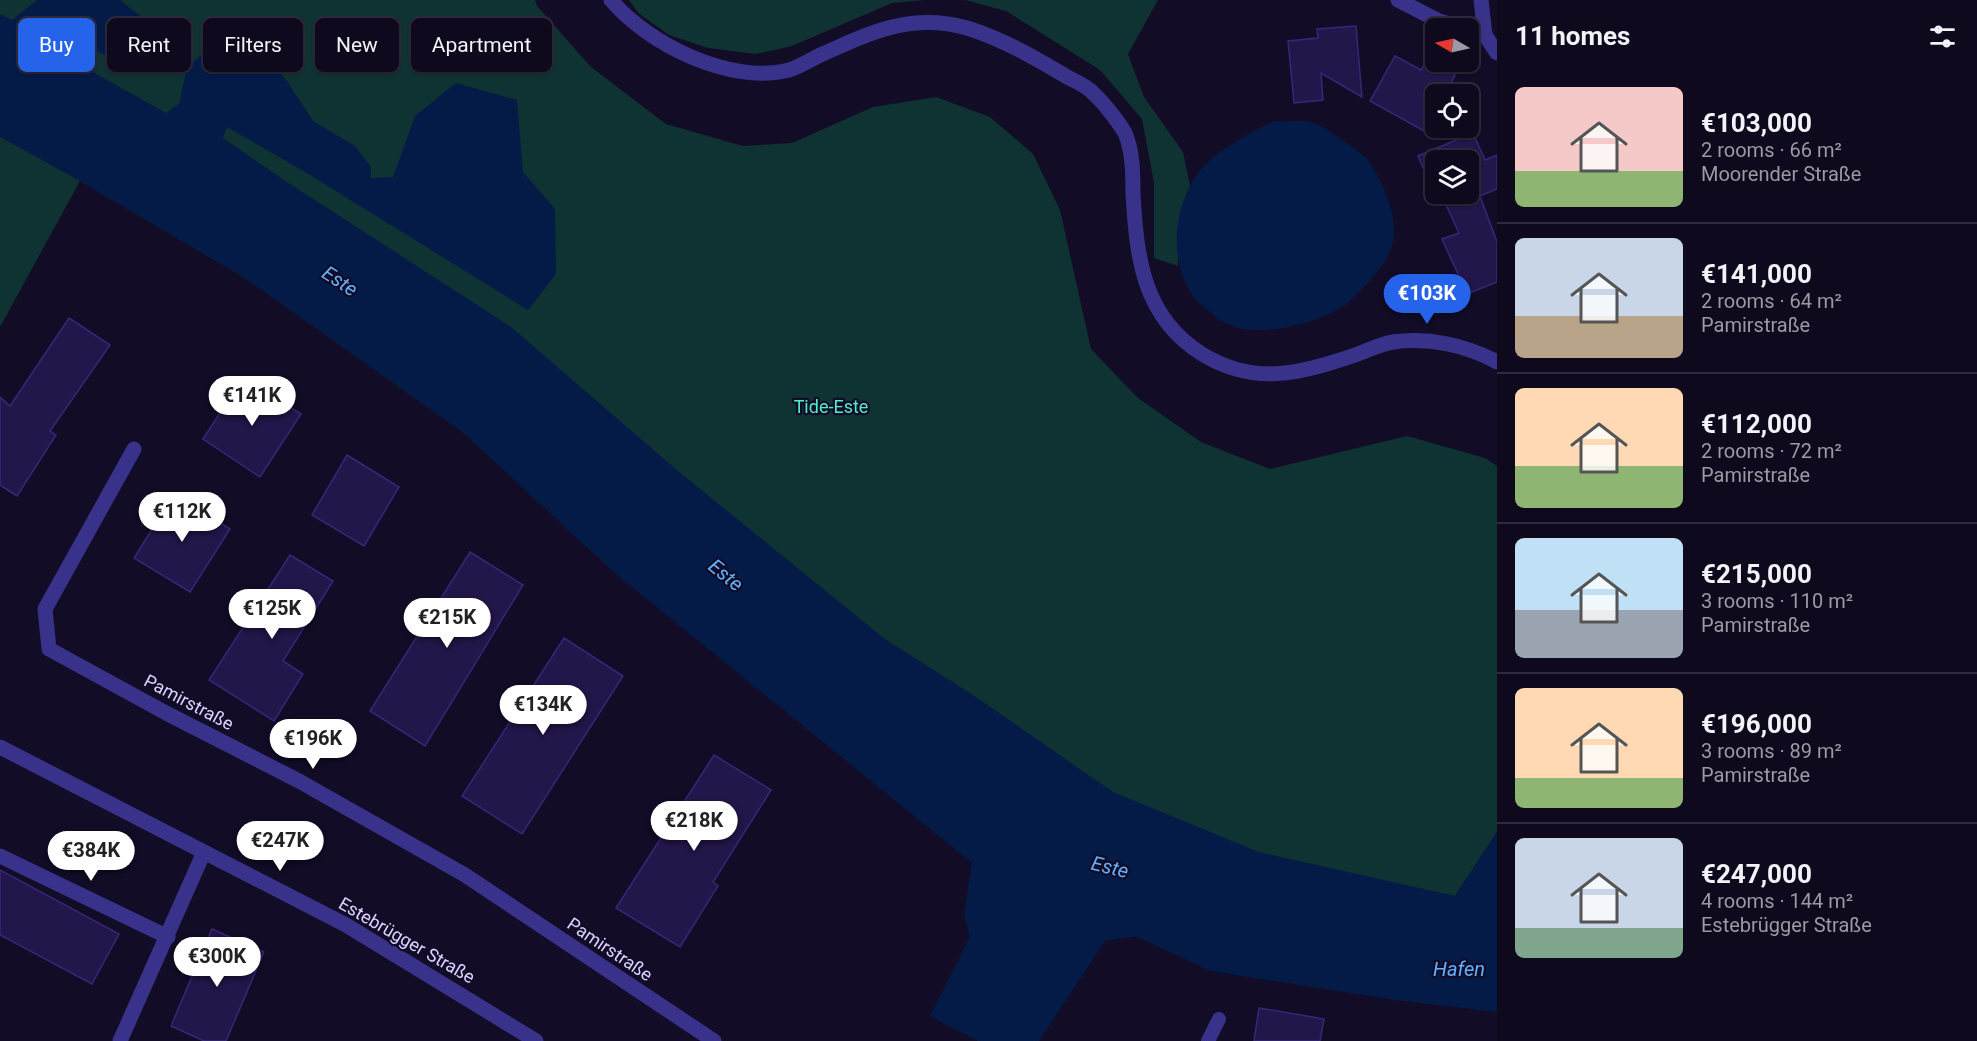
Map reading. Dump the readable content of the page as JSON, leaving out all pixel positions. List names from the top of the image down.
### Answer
{
  "streets": {
    "street": ["Pamirstraße", "Estebrügger Straße"]
  },
  "water": ["Este", "Hafen"],
  "parks": ["Tide-Este"],
  "north": "left",
  "page": {
    "heading": "11 homes",
    "chip": [
      "Buy",
      "Rent",
      "Filters",
      "New",
      "Apartment"
    ],
    "list": [
      {
        "name": "€103,000",
        "note": "2 rooms · 66 m² · Moorender Straße"
      },
      {
        "name": "€141,000",
        "note": "2 rooms · 64 m² · Pamirstraße"
      },
      {
        "name": "€112,000",
        "note": "2 rooms · 72 m² · Pamirstraße"
      },
      {
        "name": "€215,000",
        "note": "3 rooms · 110 m² · Pamirstraße"
      },
      {
        "name": "€196,000",
        "note": "3 rooms · 89 m² · Pamirstraße"
      },
      {
        "name": "€247,000",
        "note": "4 rooms · 144 m² · Estebrügger Straße"
      }
    ],
    "price": [
      "€103K",
      "€141K",
      "€112K",
      "€125K",
      "€215K",
      "€134K",
      "€196K",
      "€218K",
      "€247K",
      "€384K",
      "€300K"
    ]
  }
}
